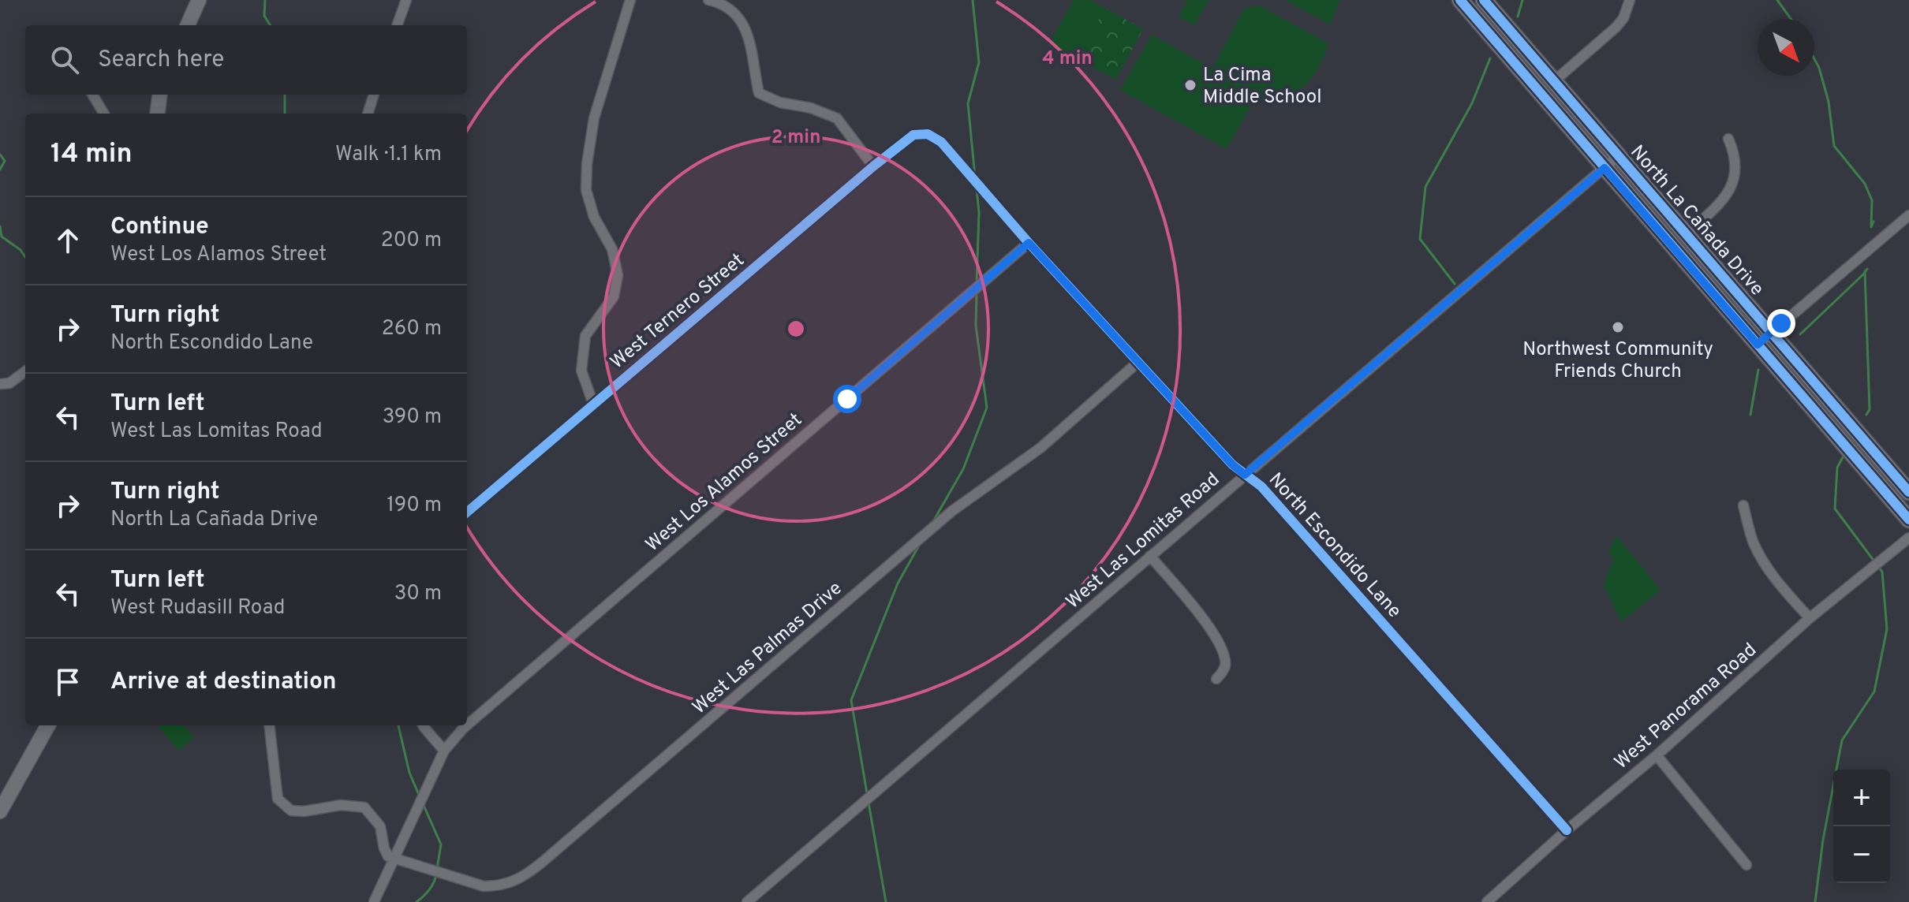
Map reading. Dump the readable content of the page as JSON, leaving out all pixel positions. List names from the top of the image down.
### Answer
{
  "streets": {
    "main road": ["North La Cañada Drive"],
    "street": [
      "West Ternero Street",
      "West Los Alamos Street",
      "West Las Lomitas Road",
      "North Escondido Lane",
      "West Las Palmas Drive",
      "West Panorama Road"
    ]
  },
  "crossings": [
    ["North La Cañada Drive", "West Las Lomitas Road"],
    ["West Ternero Street", "North Escondido Lane"],
    ["West Los Alamos Street", "North Escondido Lane"],
    ["West Las Lomitas Road", "North Escondido Lane"],
    ["North Escondido Lane", "West Las Palmas Drive"],
    ["North Escondido Lane", "West Panorama Road"]
  ],
  "places": ["La Cima Middle School", "Northwest Community Friends Church"],
  "north": "bottom right",
  "page": {
    "search": "Search here",
    "heading": ["14 min", "Walk · 1.1 km"],
    "list": [
      ["Continue", "West Los Alamos Street", "200 m"],
      ["Turn right", "North Escondido Lane", "260 m"],
      ["Turn left", "West Las Lomitas Road", "390 m"],
      ["Turn right", "North La Cañada Drive", "190 m"],
      ["Turn left", "West Rudasill Road", "30 m"],
      "Arrive at destination"
    ],
    "map_buttons": ["+", "−"]
  },
  "rings": ["4 min", "2 min"]
}
